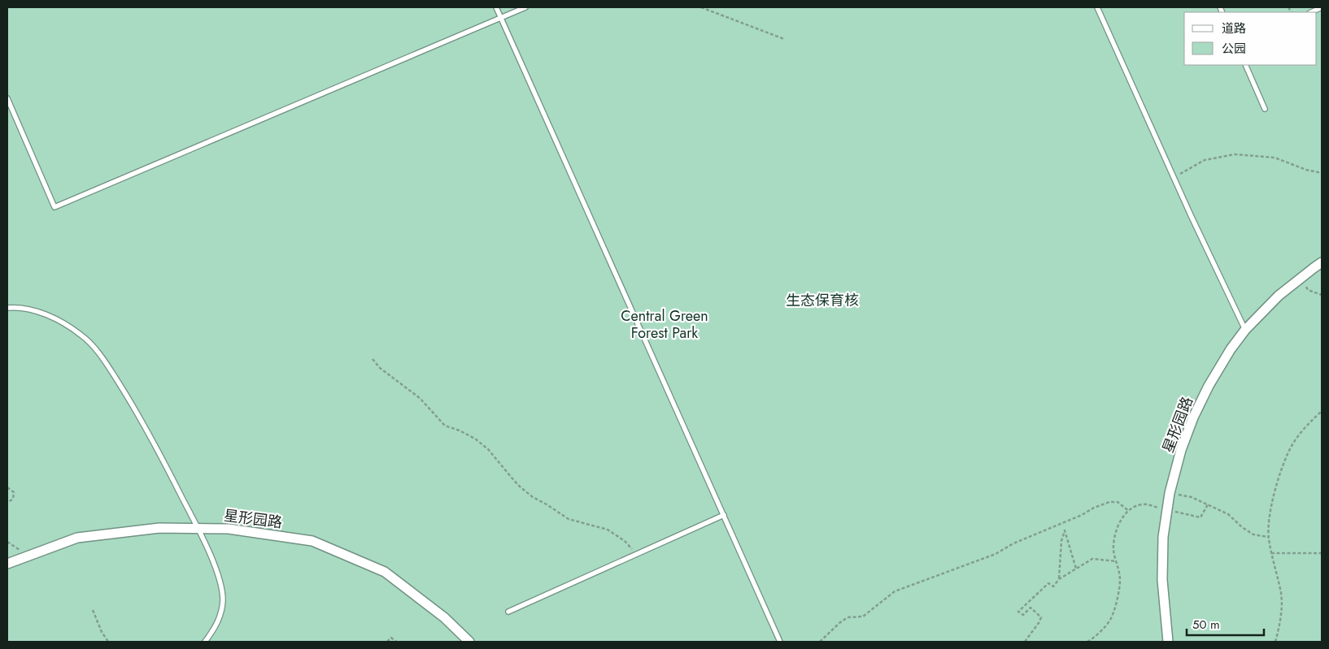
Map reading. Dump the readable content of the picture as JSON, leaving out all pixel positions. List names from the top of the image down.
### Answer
{
  "streets": {
    "street": ["星形园路"]
  },
  "parks": ["生态保育核", "Central Green Forest Park"],
  "legend": ["道路", "公园"],
  "scale_bar": "50 m"
}
